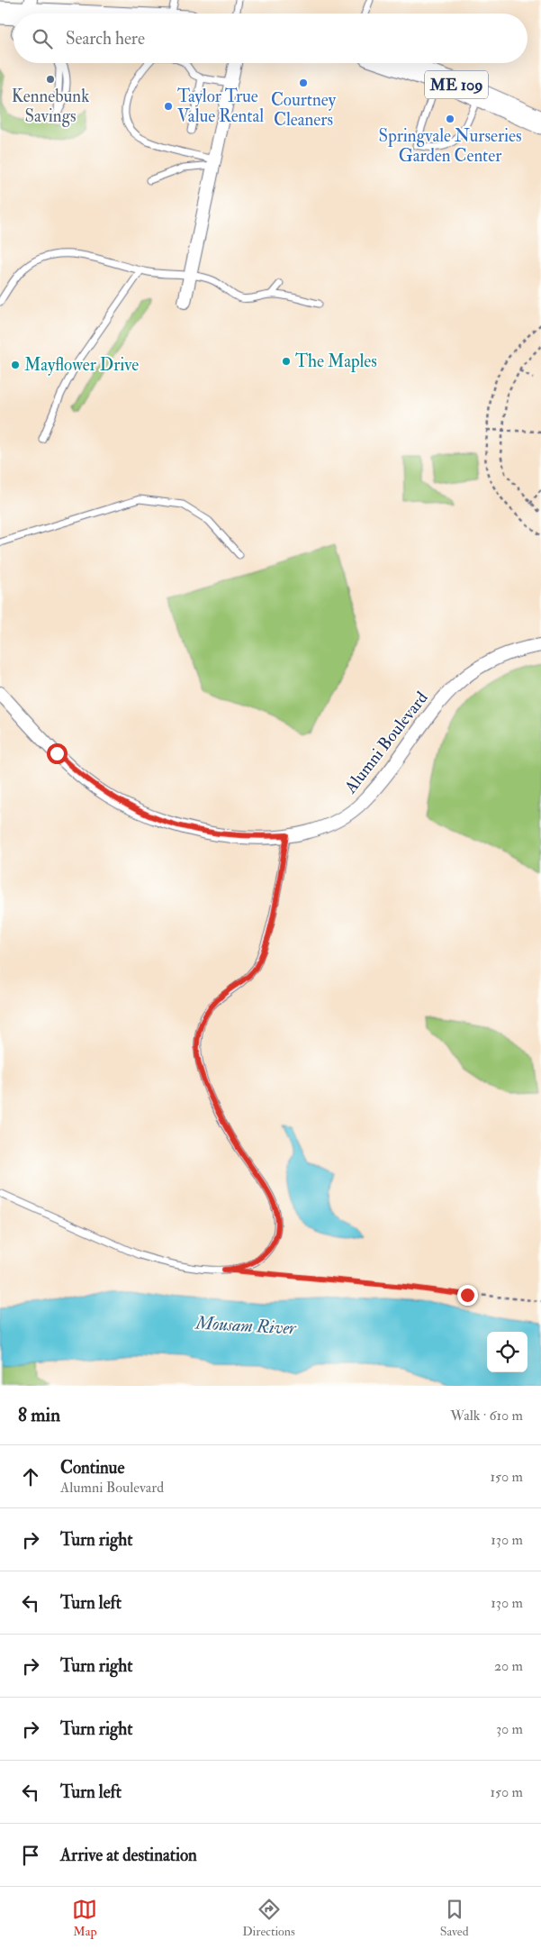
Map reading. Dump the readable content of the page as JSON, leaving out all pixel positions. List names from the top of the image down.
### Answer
{
  "streets": {
    "highway": ["ME 109"],
    "street": ["Alumni Boulevard"]
  },
  "water": ["Mousam River"],
  "places": [
    "Kennebunk Savings",
    "Courtney Cleaners",
    "Taylor True Value Rental",
    "Springvale Nurseries Garden Center",
    "The Maples",
    "Mayflower Drive"
  ],
  "page": {
    "search": "Search here",
    "heading": ["8 min", "Walk · 610 m"],
    "list": [
      ["Continue", "Alumni Boulevard", "150 m"],
      ["Turn right", "130 m"],
      ["Turn left", "130 m"],
      ["Turn right", "20 m"],
      ["Turn right", "30 m"],
      ["Turn left", "150 m"],
      "Arrive at destination"
    ],
    "nav": ["Map", "Directions", "Saved"]
  }
}
